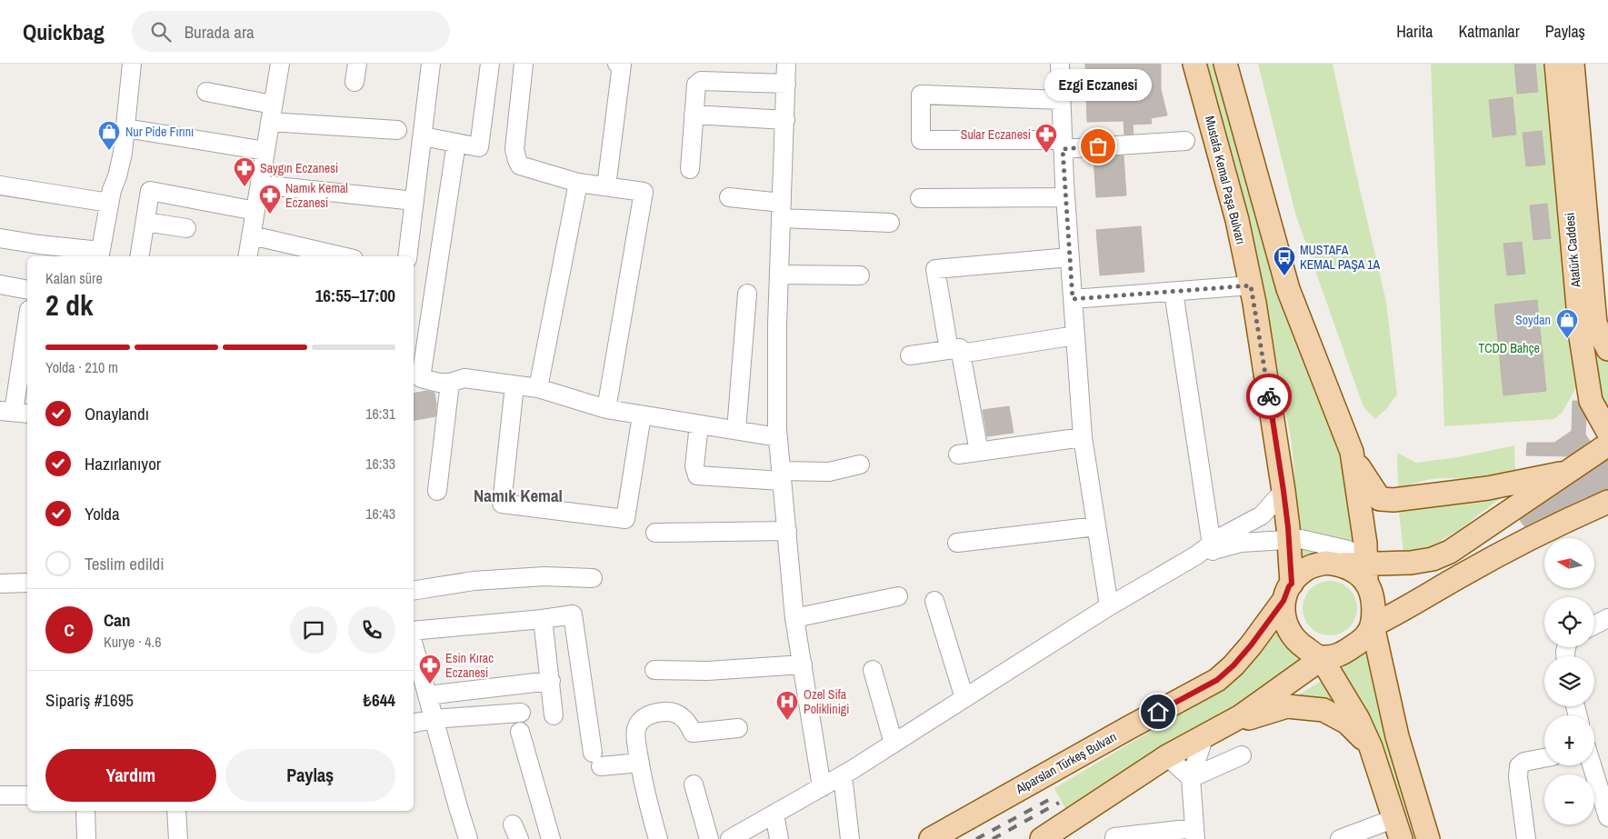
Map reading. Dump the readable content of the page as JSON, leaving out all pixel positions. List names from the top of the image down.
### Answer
{
  "streets": {
    "main road": ["Mustafa Kemal Paşa Bulvarı", "Atatürk Caddesi", "Alparslan Türkeş Bulvarı"]
  },
  "crossings": [
    ["Mustafa Kemal Paşa Bulvarı", "Alparslan Türkeş Bulvarı"]
  ],
  "districts": ["Namık Kemal"],
  "parks": ["TCDD Bahçe"],
  "places": {
    "other": ["Ezgi Eczanesi"],
    "shop": ["Nur Pide Fırını", "Soydan"],
    "pharmacy": [
      "Sular Eczanesi",
      "Saygın Eczanesi",
      "Namık Kemal Eczanesi",
      "Esin Kırac Eczanesi"
    ],
    "bus stop": ["MUSTAFA KEMAL PAŞA 1A"],
    "hospital": ["Ozel Sifa Poliklinigi"]
  },
  "north": "left",
  "page": {
    "header": "Quickbag",
    "search": "Burada ara",
    "nav": ["Harita", "Katmanlar", "Paylaş"],
    "bubble": "Ezgi Eczanesi",
    "heading": ["2 dk", "Kalan süre", "16:55–17:00"],
    "panel": [
      "Can",
      "Kurye · 4.6",
      "Sipariş #1695",
      "₺644"
    ],
    "bar": "Yolda · 210 m",
    "list": [
      ["Onaylandı", "16:31"],
      ["Hazırlanıyor", "16:33"],
      ["Yolda", "16:43"],
      "Teslim edildi"
    ],
    "map_buttons": ["+", "−"],
    "round": "C",
    "buttons": ["Yardım", "Paylaş"]
  }
}
